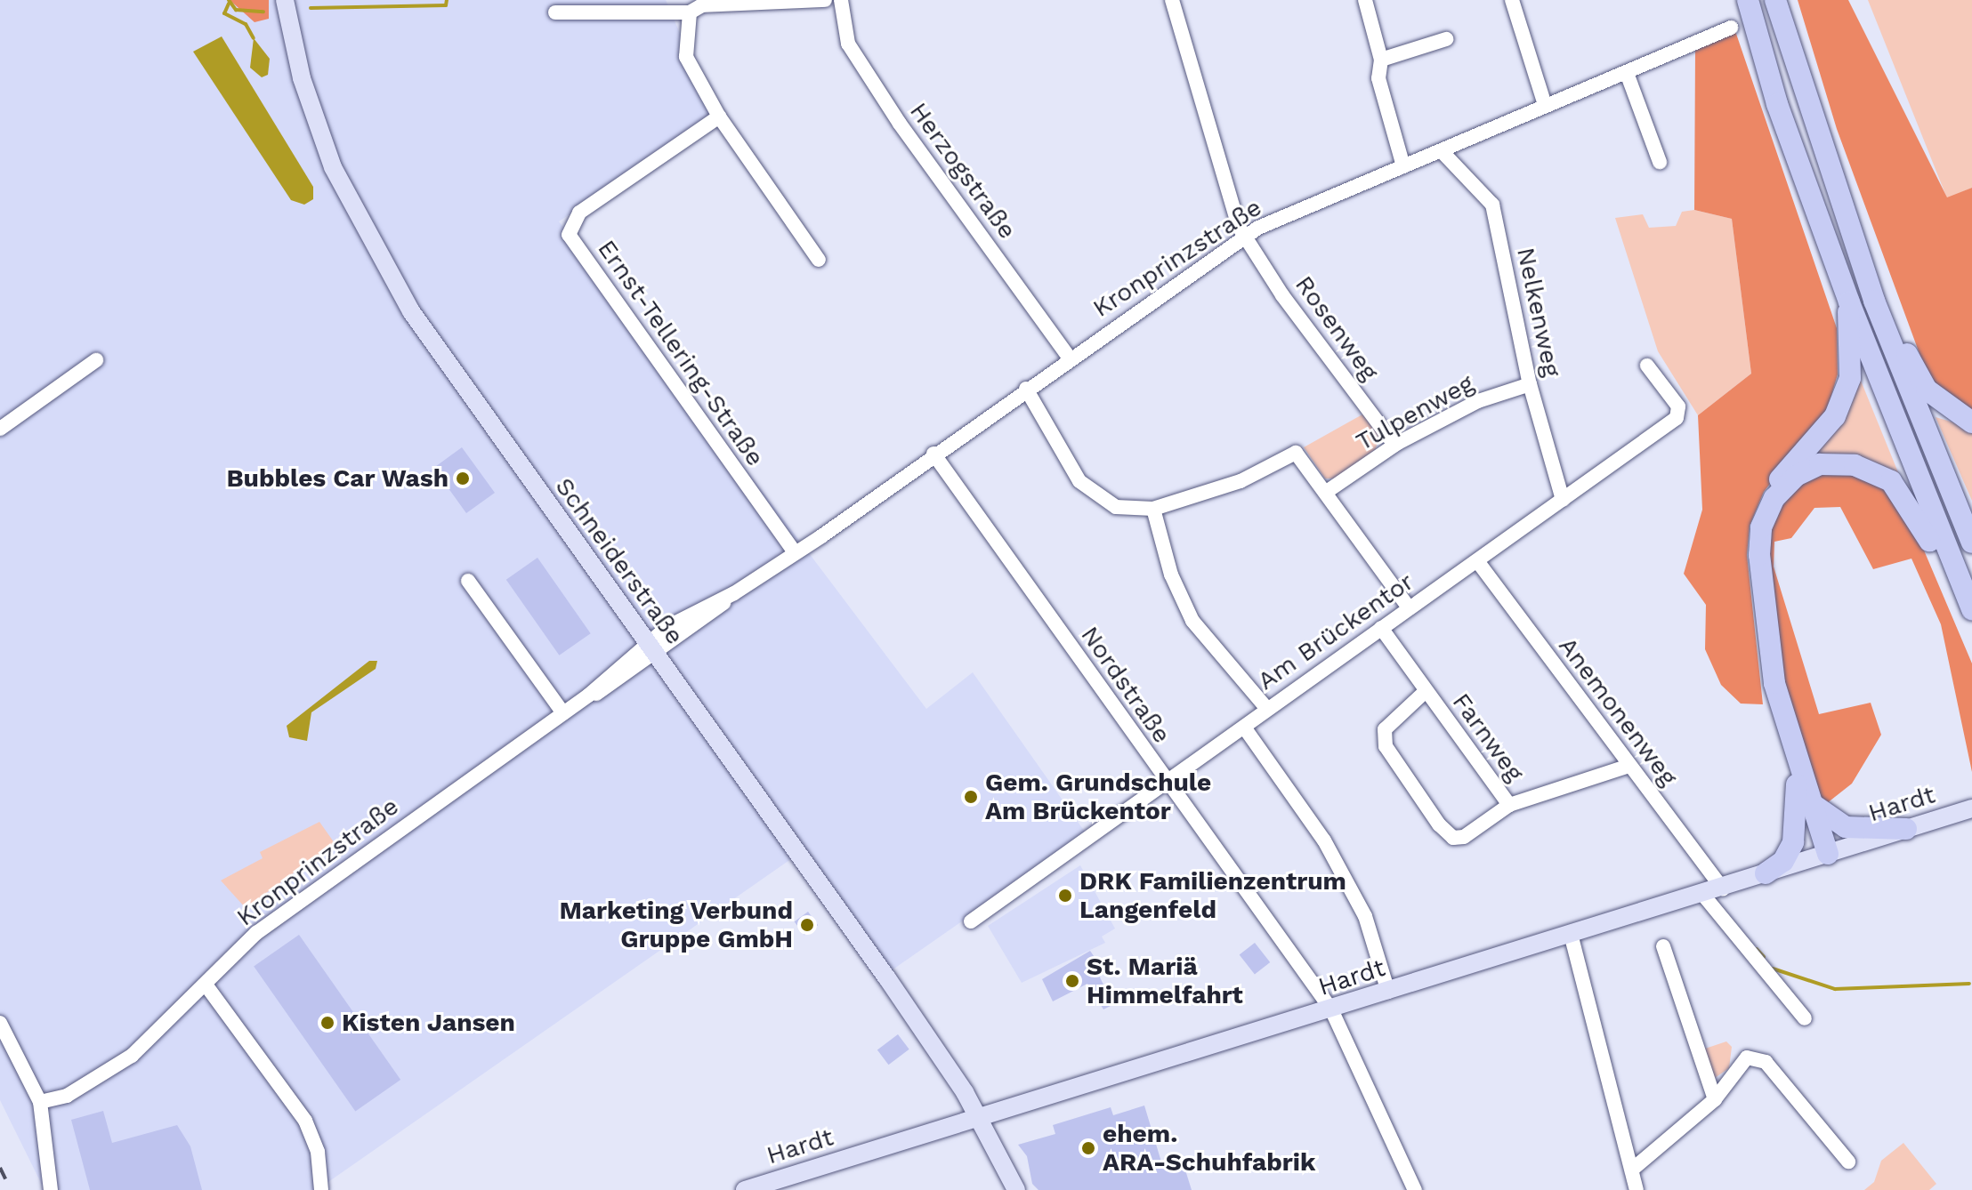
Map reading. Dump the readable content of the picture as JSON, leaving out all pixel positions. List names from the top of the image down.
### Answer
{
  "streets": {
    "main road": ["Schneiderstraße", "Hardt"],
    "street": [
      "Herzogstraße",
      "Kronprinzstraße",
      "Nelkenweg",
      "Rosenweg",
      "Ernst-Tellering-Straße",
      "Tulpenweg",
      "Am Brückentor",
      "Nordstraße",
      "Anemonenweg",
      "Farnweg"
    ]
  },
  "crossings": [
    ["Herzogstraße", "Kronprinzstraße"],
    ["Kronprinzstraße", "Nelkenweg"],
    ["Kronprinzstraße", "Rosenweg"],
    ["Kronprinzstraße", "Ernst-Tellering-Straße"],
    ["Kronprinzstraße", "Schneiderstraße"],
    ["Kronprinzstraße", "Nordstraße"],
    ["Nelkenweg", "Tulpenweg"],
    ["Nelkenweg", "Am Brückentor"],
    ["Rosenweg", "Tulpenweg"],
    ["Schneiderstraße", "Hardt"],
    ["Am Brückentor", "Nordstraße"],
    ["Am Brückentor", "Anemonenweg"],
    ["Am Brückentor", "Farnweg"],
    ["Nordstraße", "Hardt"],
    ["Anemonenweg", "Farnweg"],
    ["Anemonenweg", "Hardt"]
  ],
  "places": [
    "Bubbles Car Wash",
    "Gem. Grundschule Am Brückentor",
    "DRK Familienzentrum Langenfeld",
    "Marketing Verbund Gruppe GmbH",
    "St. Mariä Himmelfahrt",
    "Kisten Jansen",
    "ehem. ARA-Schuhfabrik"
  ]
}
